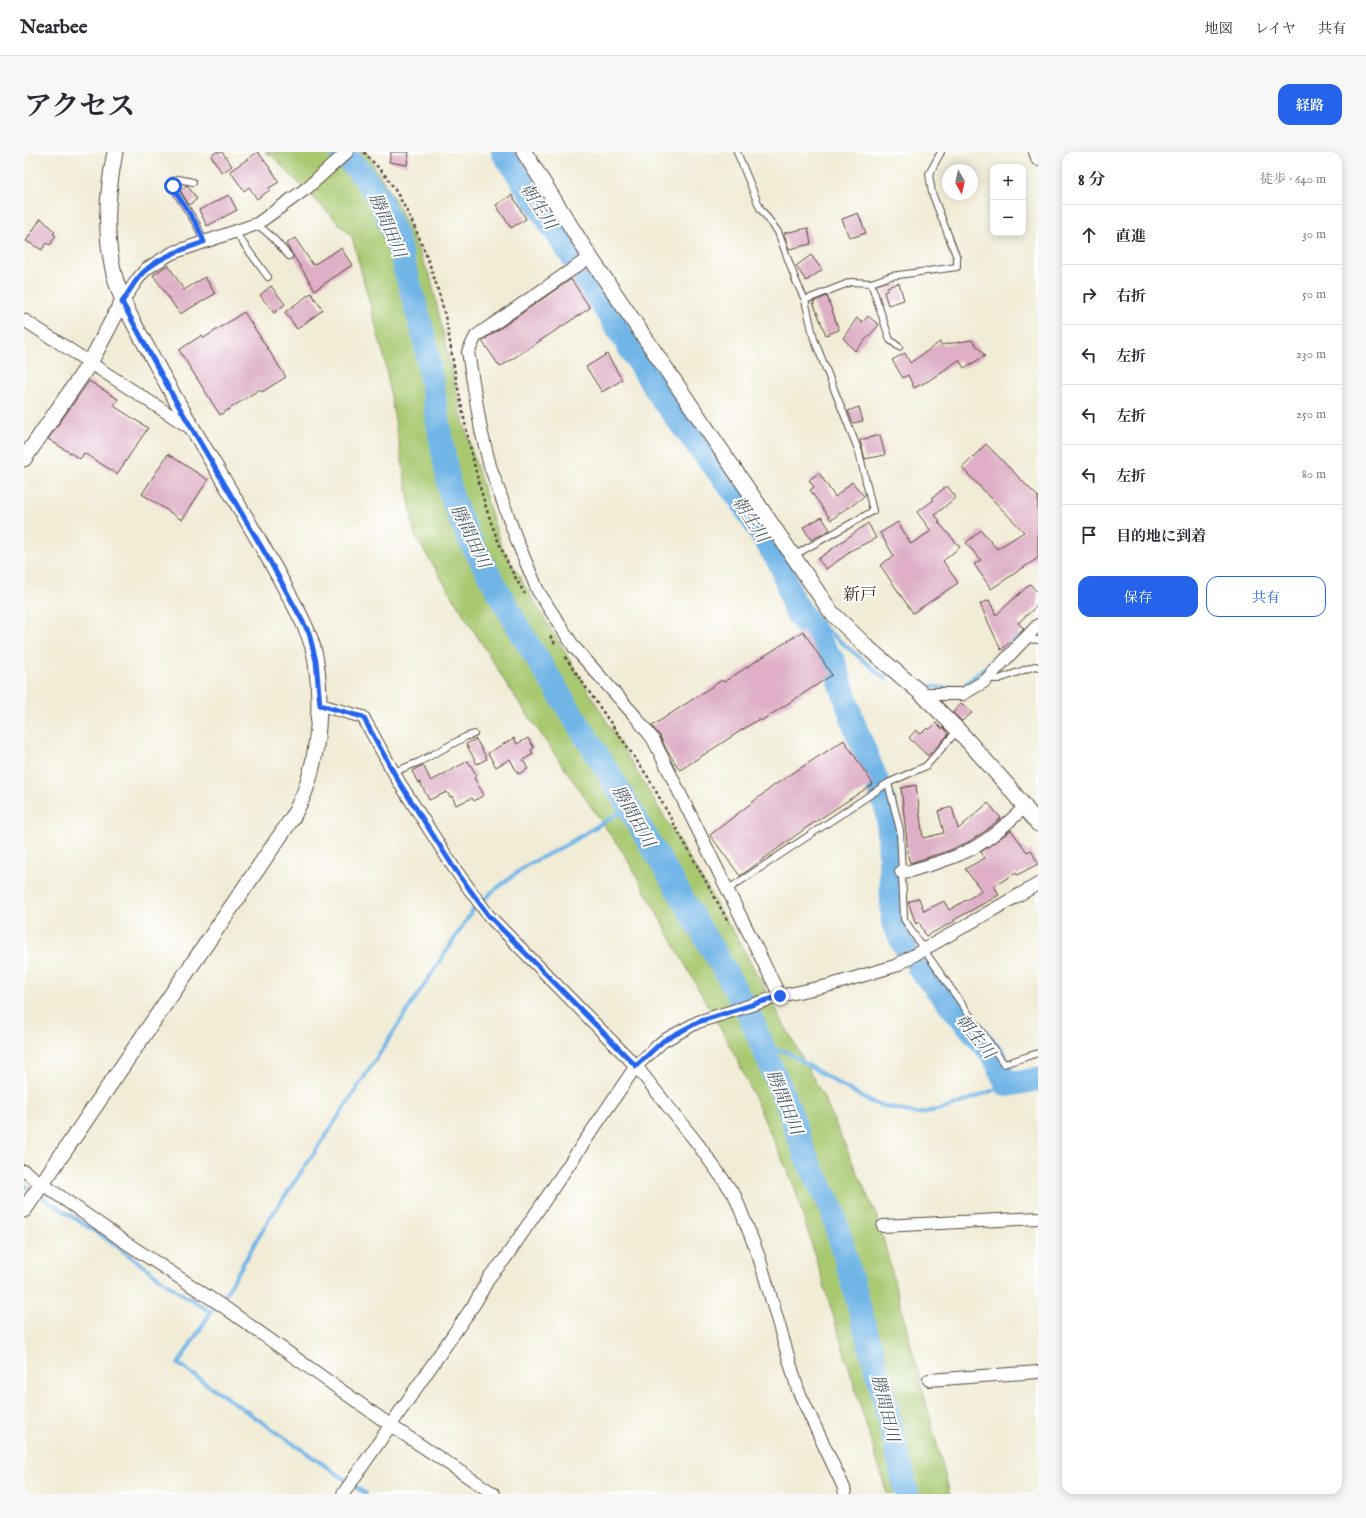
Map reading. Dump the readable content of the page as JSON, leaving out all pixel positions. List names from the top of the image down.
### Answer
{
  "districts": ["新戸"],
  "water": ["朝生川", "勝間田川"],
  "north": "bottom",
  "page": {
    "header": "Nearbee",
    "nav": ["地図", "レイヤ", "共有"],
    "title": "アクセス",
    "buttons": [
      "経路",
      ["保存", "共有"]
    ],
    "heading": ["8 分", "徒歩 · 640 m"],
    "map_buttons": ["+", "−"],
    "list": [
      ["直進", "30 m"],
      ["右折", "50 m"],
      ["左折", "230 m"],
      ["左折", "250 m"],
      ["左折", "80 m"],
      "目的地に到着"
    ]
  }
}
